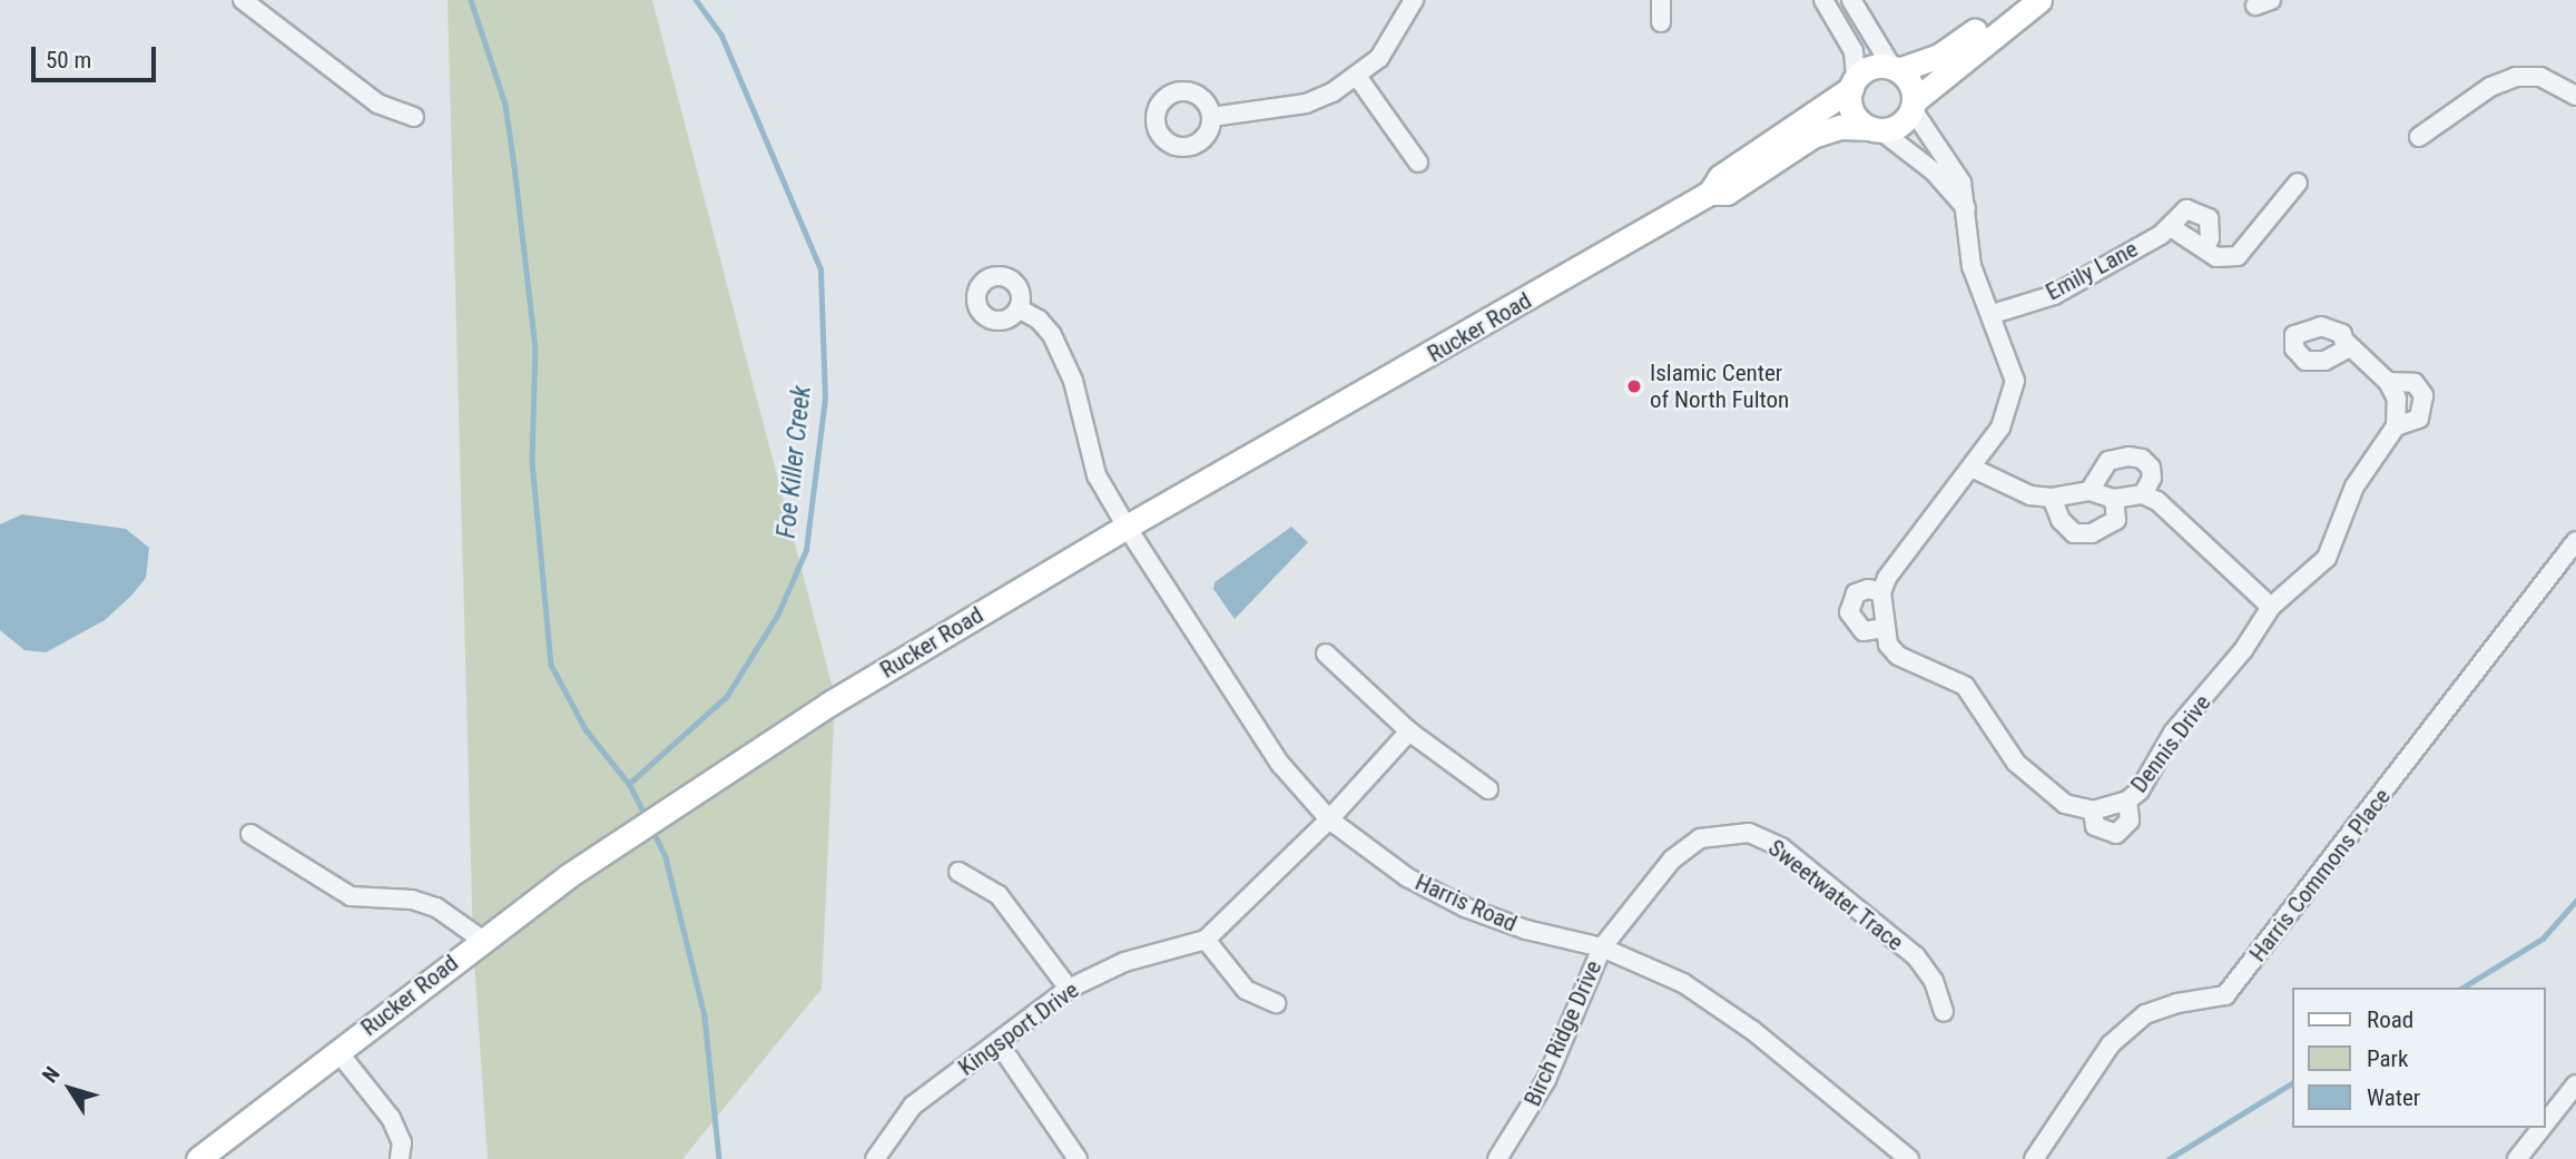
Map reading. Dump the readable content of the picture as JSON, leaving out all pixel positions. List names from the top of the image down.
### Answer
{
  "streets": {
    "main road": ["Rucker Road"],
    "street": [
      "Emily Lane",
      "Dennis Drive",
      "Harris Commons Place",
      "Sweetwater Trace",
      "Harris Road",
      "Kingsport Drive",
      "Birch Ridge Drive"
    ]
  },
  "crossings": [
    ["Rucker Road", "Harris Road"],
    ["Sweetwater Trace", "Harris Road"],
    ["Sweetwater Trace", "Birch Ridge Drive"],
    ["Harris Road", "Kingsport Drive"],
    ["Harris Road", "Birch Ridge Drive"]
  ],
  "water": ["Foe Killer Creek"],
  "places": ["Islamic Center of North Fulton"],
  "legend": ["Road", "Park", "Water"],
  "scale_bar": "50 m",
  "north": "top left"
}
